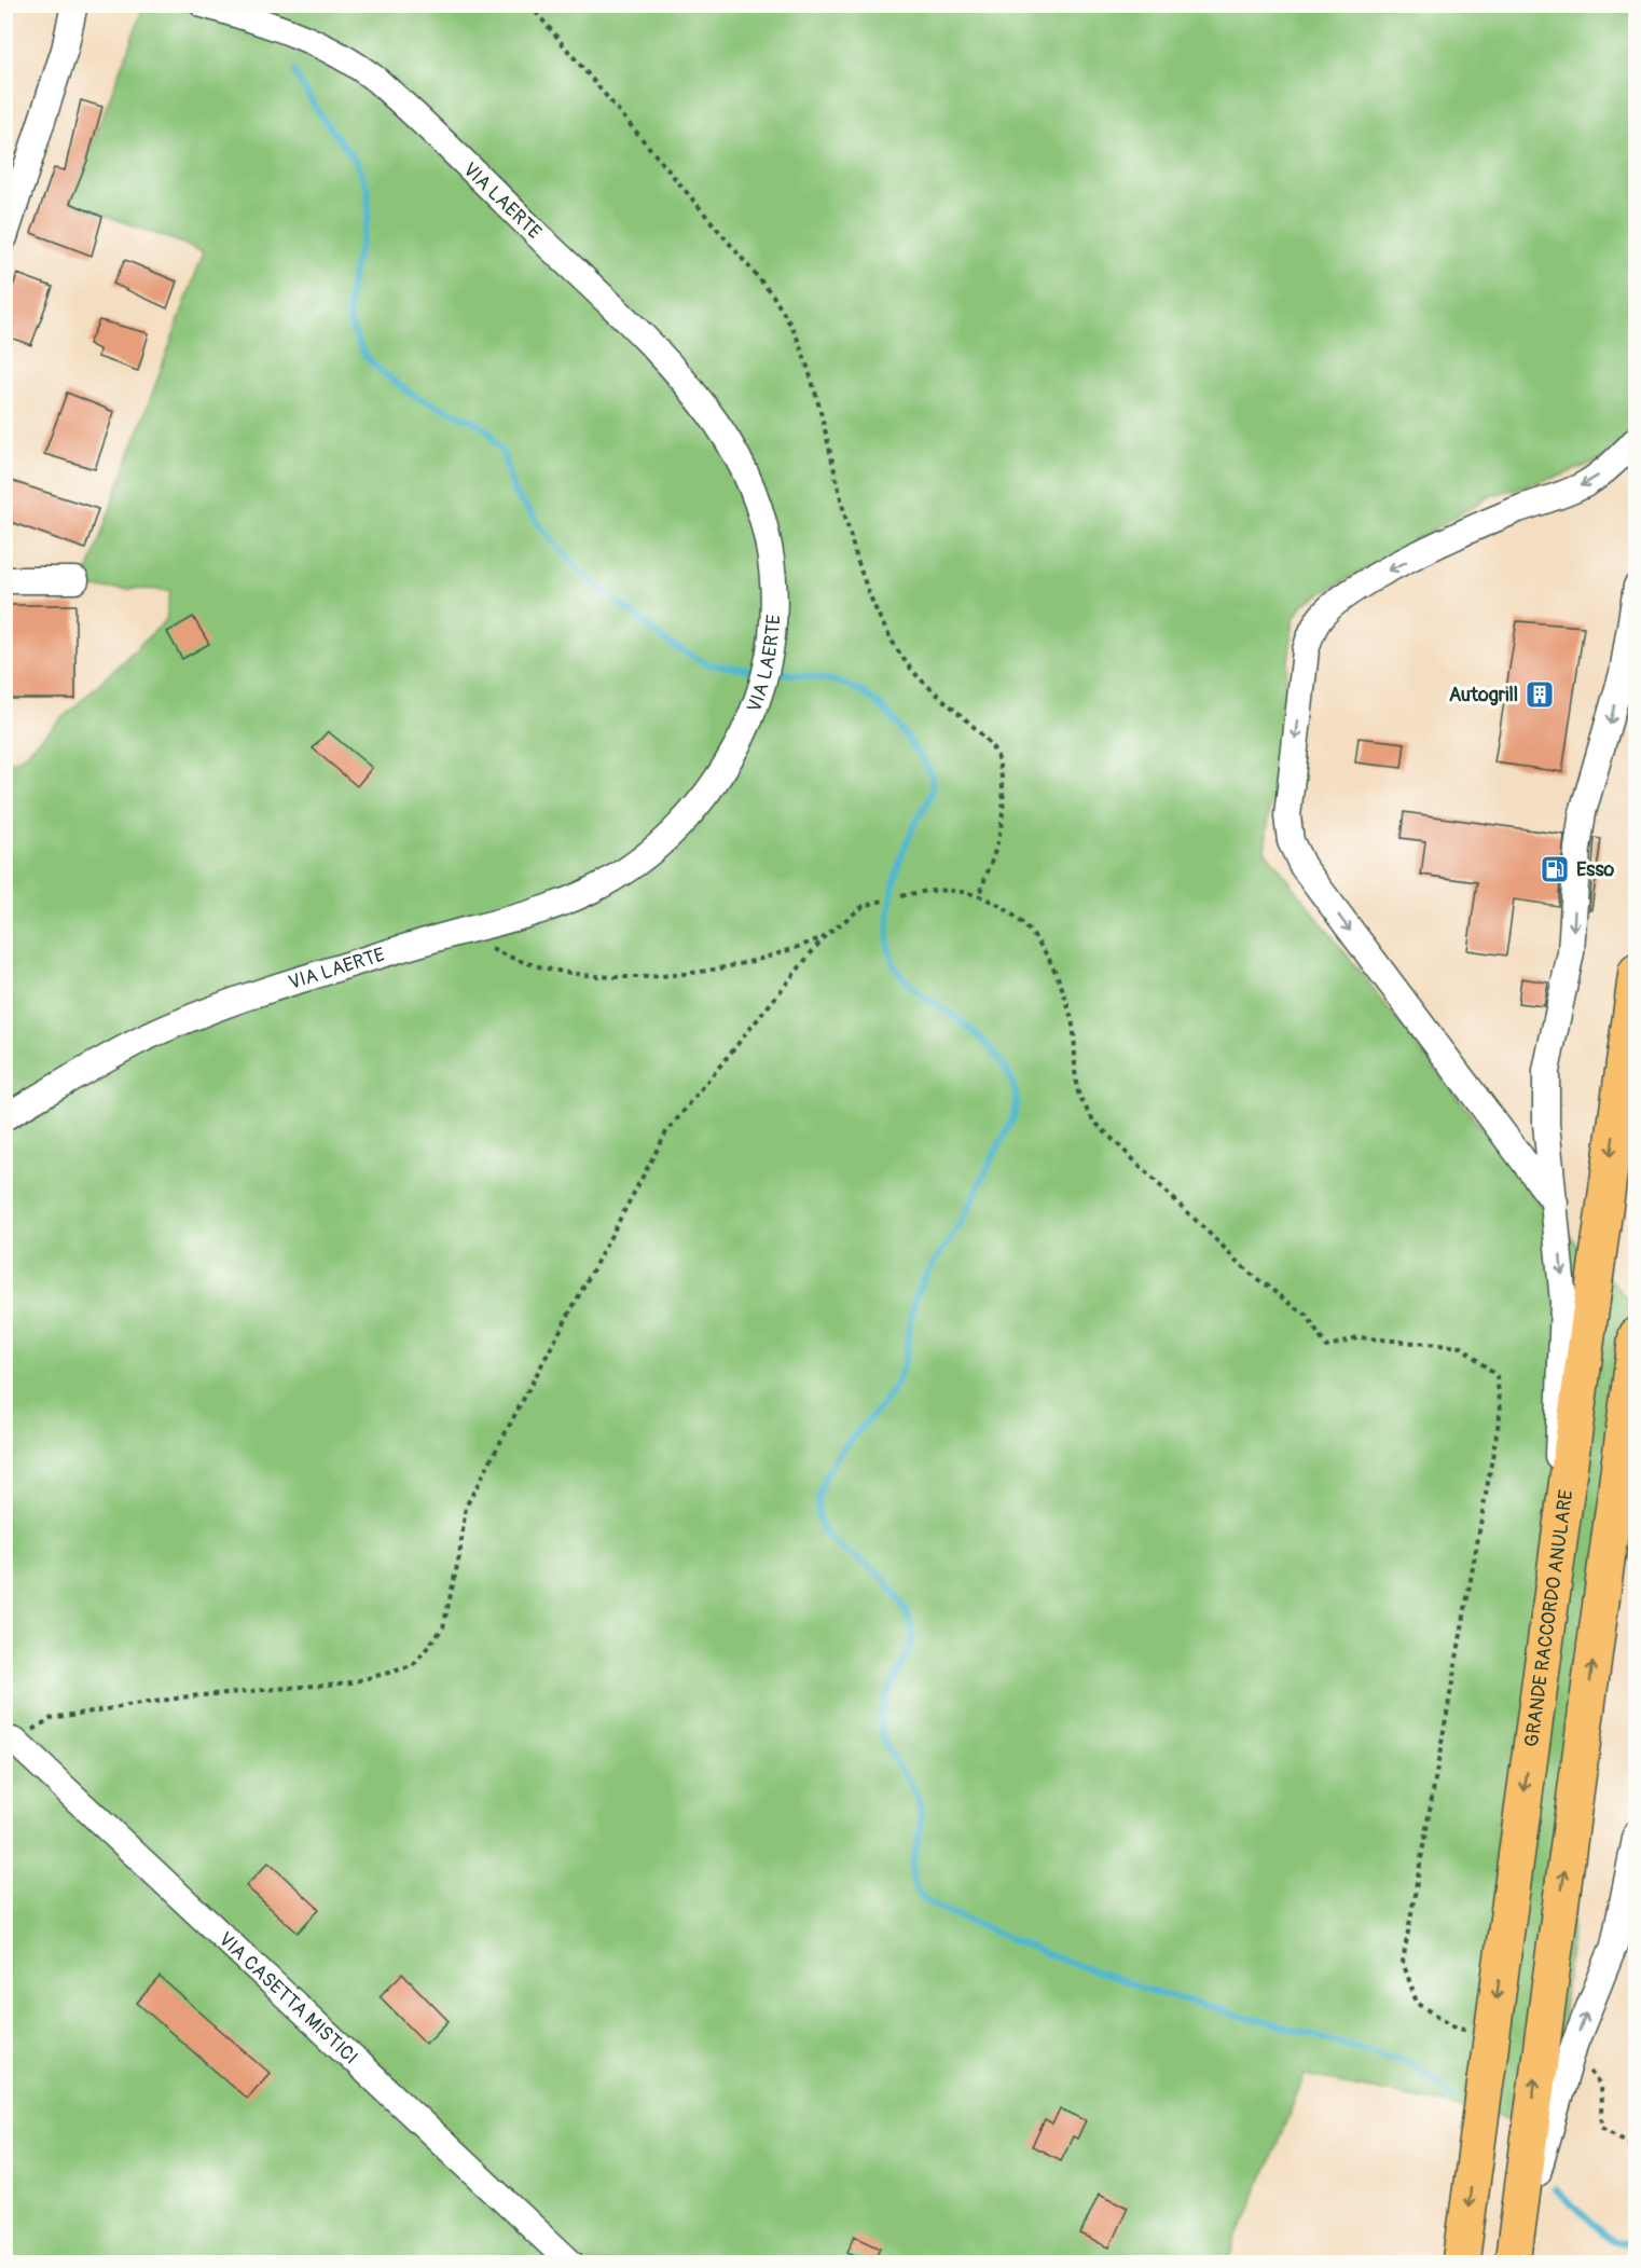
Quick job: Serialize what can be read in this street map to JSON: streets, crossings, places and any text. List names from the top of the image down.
{
  "streets": {
    "highway": ["GRANDE RACCORDO ANULARE"],
    "street": ["VIA LAERTE", "VIA CASETTA MISTICI"]
  },
  "places": {
    "building": ["Autogrill"],
    "fuel station": ["Esso"]
  }
}
